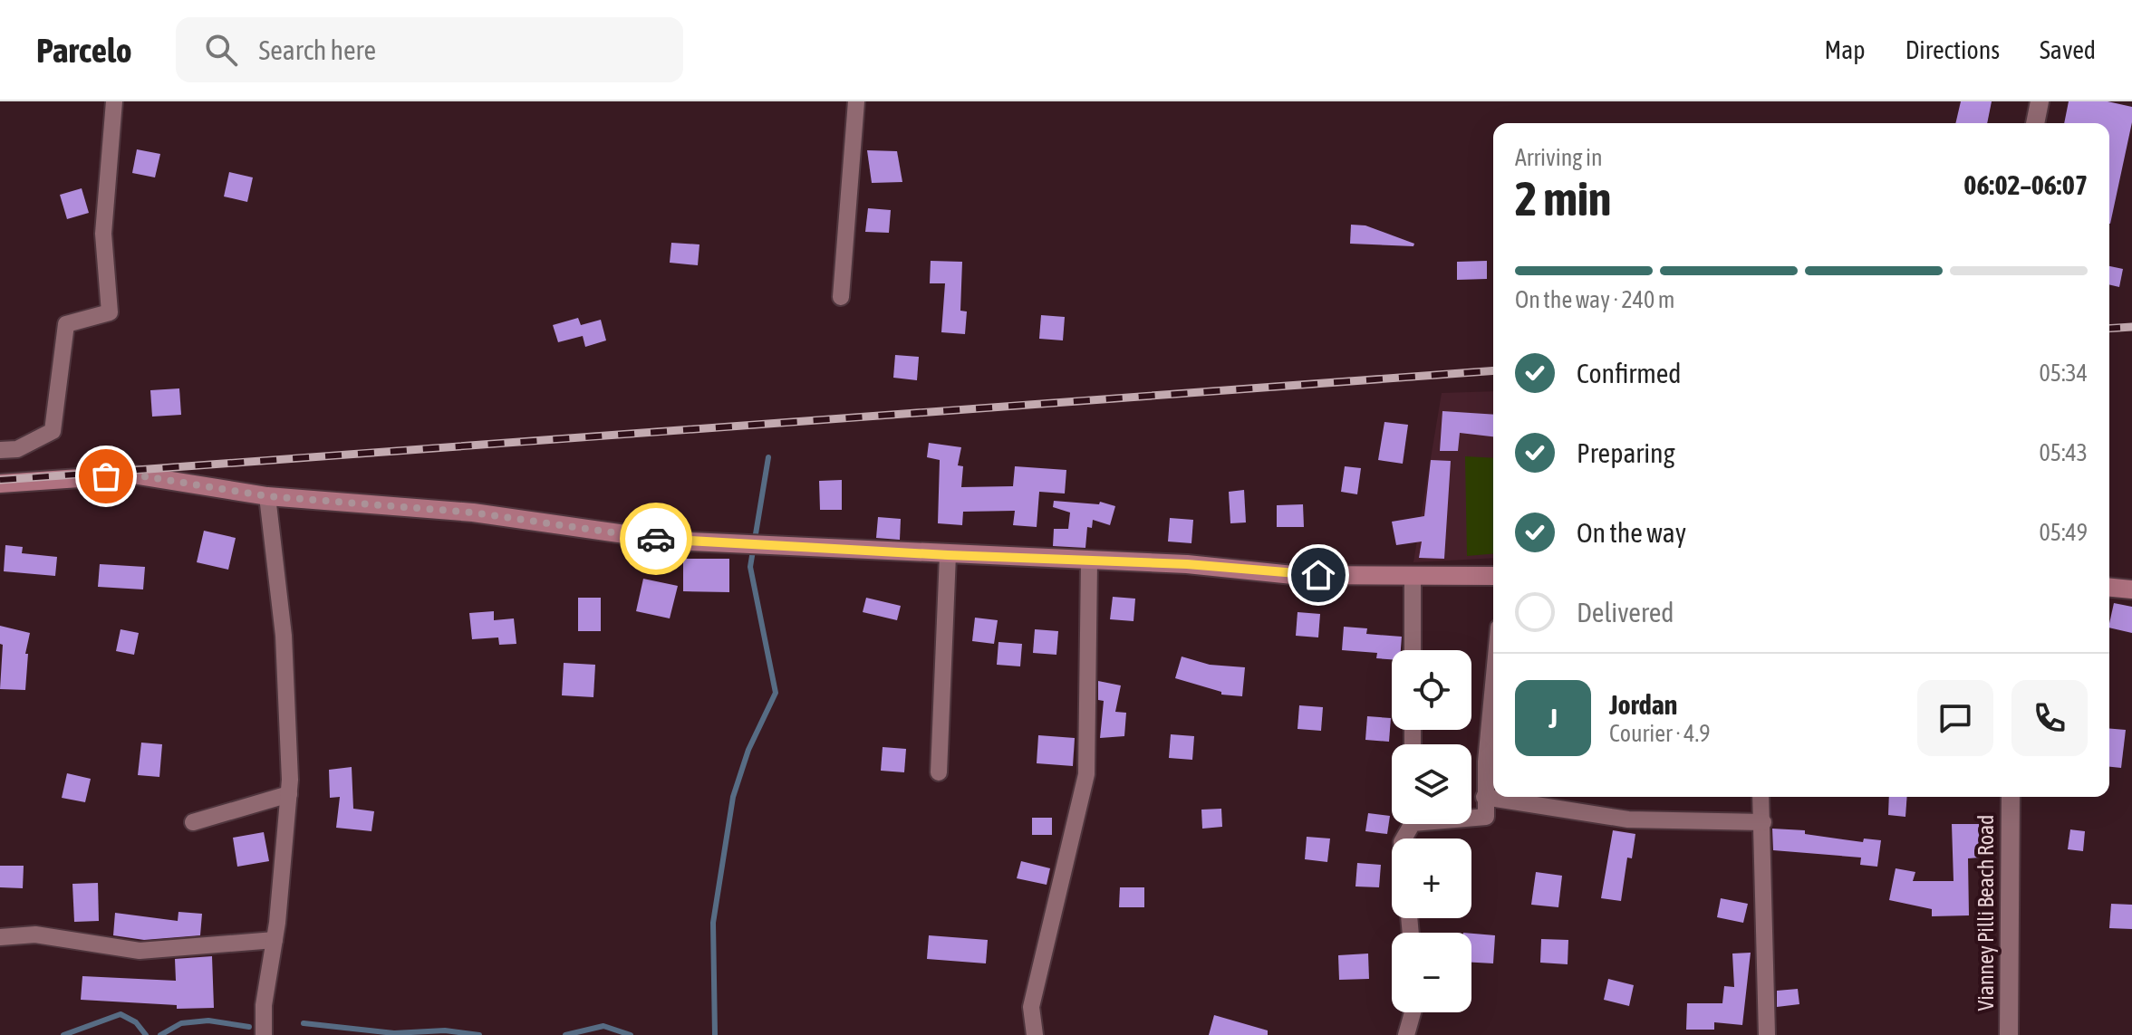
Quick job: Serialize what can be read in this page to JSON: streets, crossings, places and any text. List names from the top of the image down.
{
  "streets": {
    "street": ["Vianney Pilli Beach Road"]
  },
  "page": {
    "header": "Parcelo",
    "search": "Search here",
    "nav": ["Map", "Directions", "Saved"],
    "heading": ["2 min", "Arriving in", "06:02–06:07"],
    "panel": ["Jordan", "Courier · 4.9"],
    "bar": "On the way · 240 m",
    "list": [
      ["Confirmed", "05:34"],
      ["Preparing", "05:43"],
      ["On the way", "05:49"],
      "Delivered"
    ],
    "map_buttons": ["+", "−"],
    "round": "J"
  }
}
